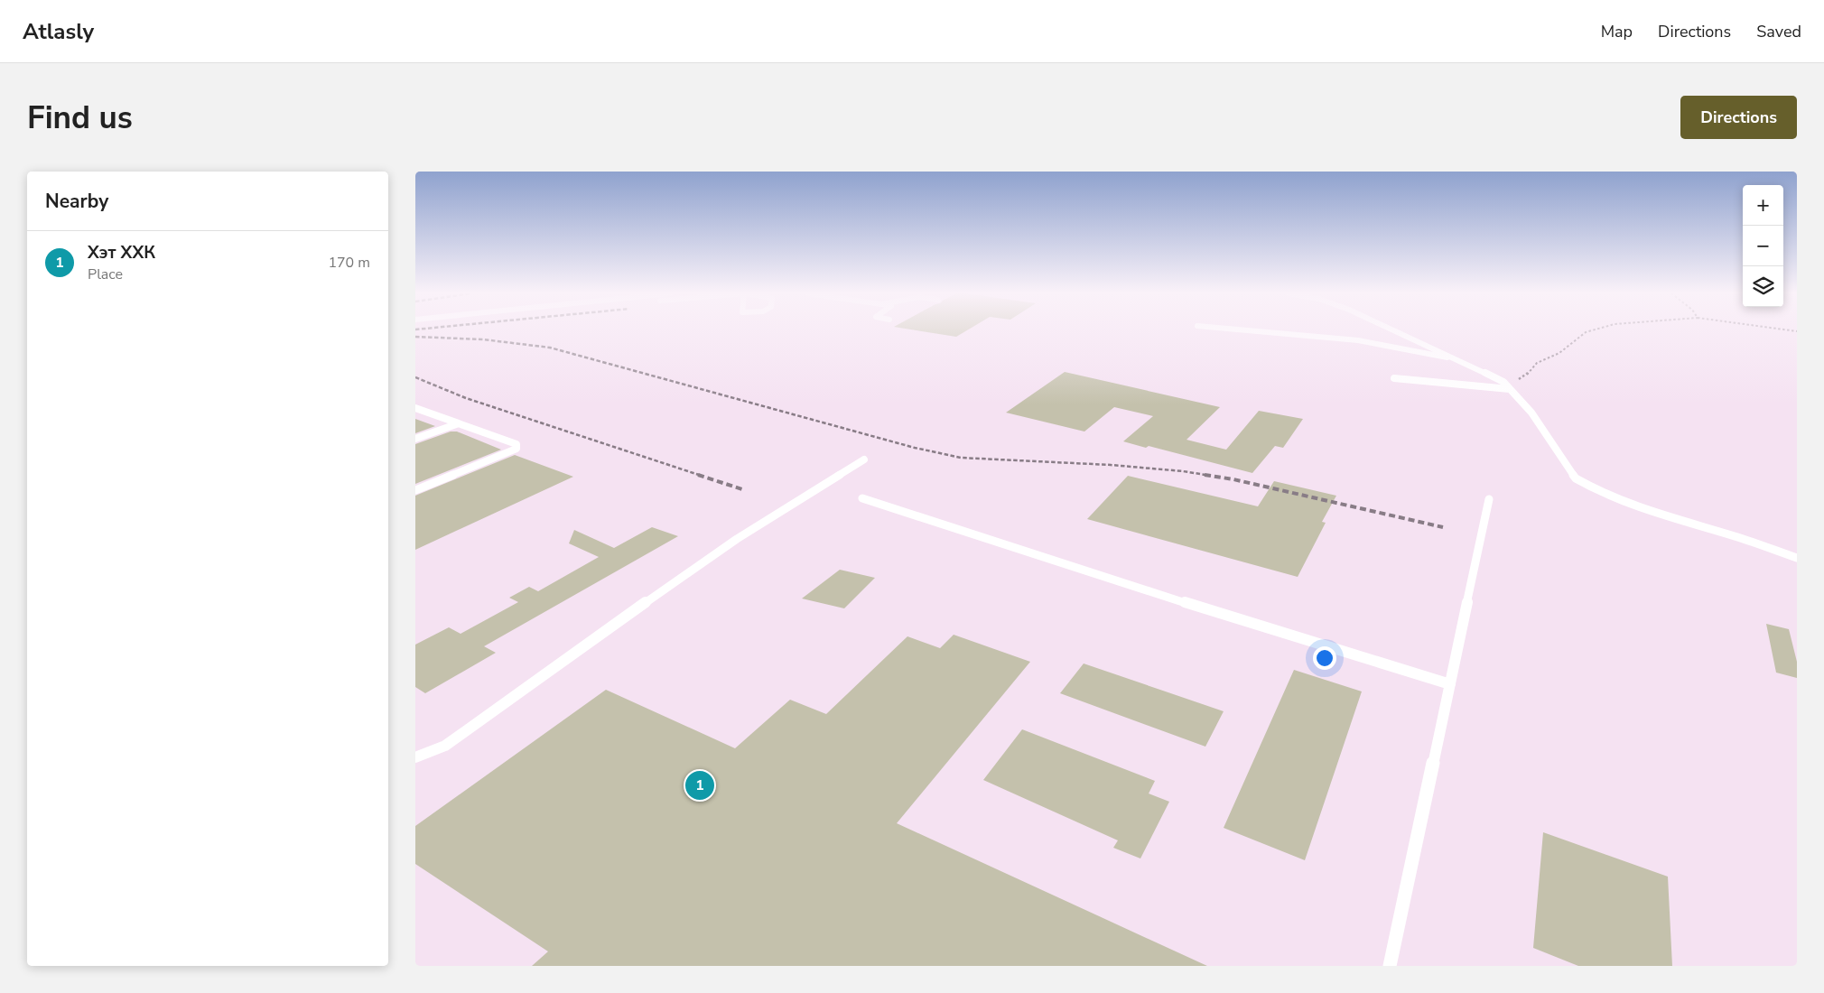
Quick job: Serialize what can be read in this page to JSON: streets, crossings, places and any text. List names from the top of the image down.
{
  "page": {
    "header": "Atlasly",
    "nav": ["Map", "Directions", "Saved"],
    "buttons": "Directions",
    "title": "Find us",
    "heading": "Nearby",
    "map_buttons": ["+", "−"],
    "list": [
      {
        "mark": "1",
        "name": "Хэт ХХК",
        "note": "Place",
        "value": "170 m"
      }
    ],
    "pins": "1"
  }
}
